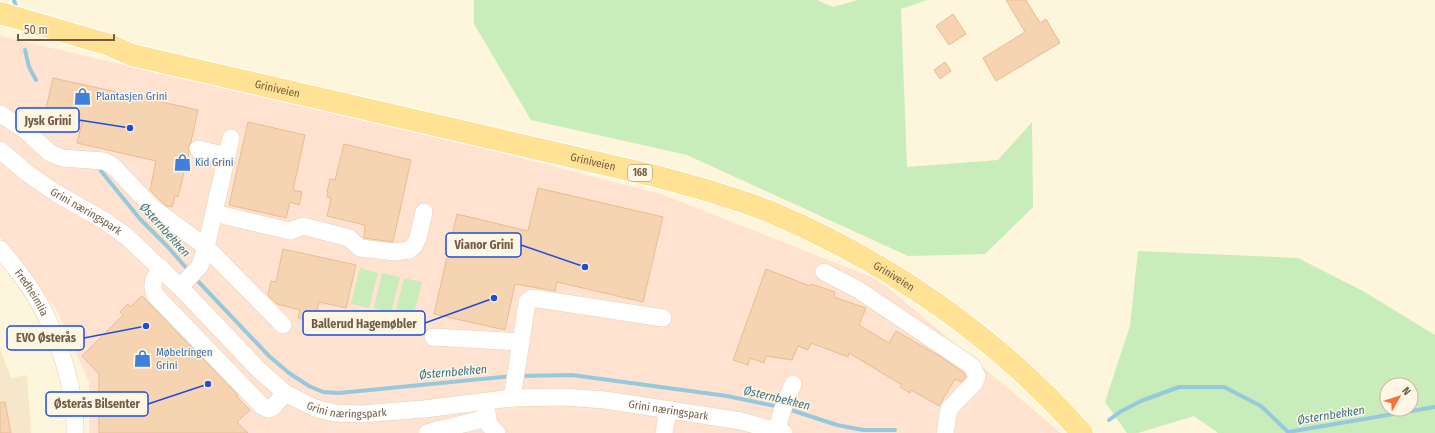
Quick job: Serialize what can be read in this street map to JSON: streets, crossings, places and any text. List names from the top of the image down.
{
  "streets": {
    "main road": ["Griniveien", "168"],
    "street": ["Grini næringspark", "Fredheimlia"]
  },
  "water": ["Østernbekken"],
  "places": {
    "shop": ["Plantasjen Grini", "Kid Grini", "Møbelringen Grini"],
    "other": [
      "Jysk Grini",
      "Vianor Grini",
      "Ballerud Hagemøbler",
      "EVO Østerås",
      "Østerås Bilsenter"
    ]
  },
  "scale_bar": "50 m",
  "north": "top right"
}
